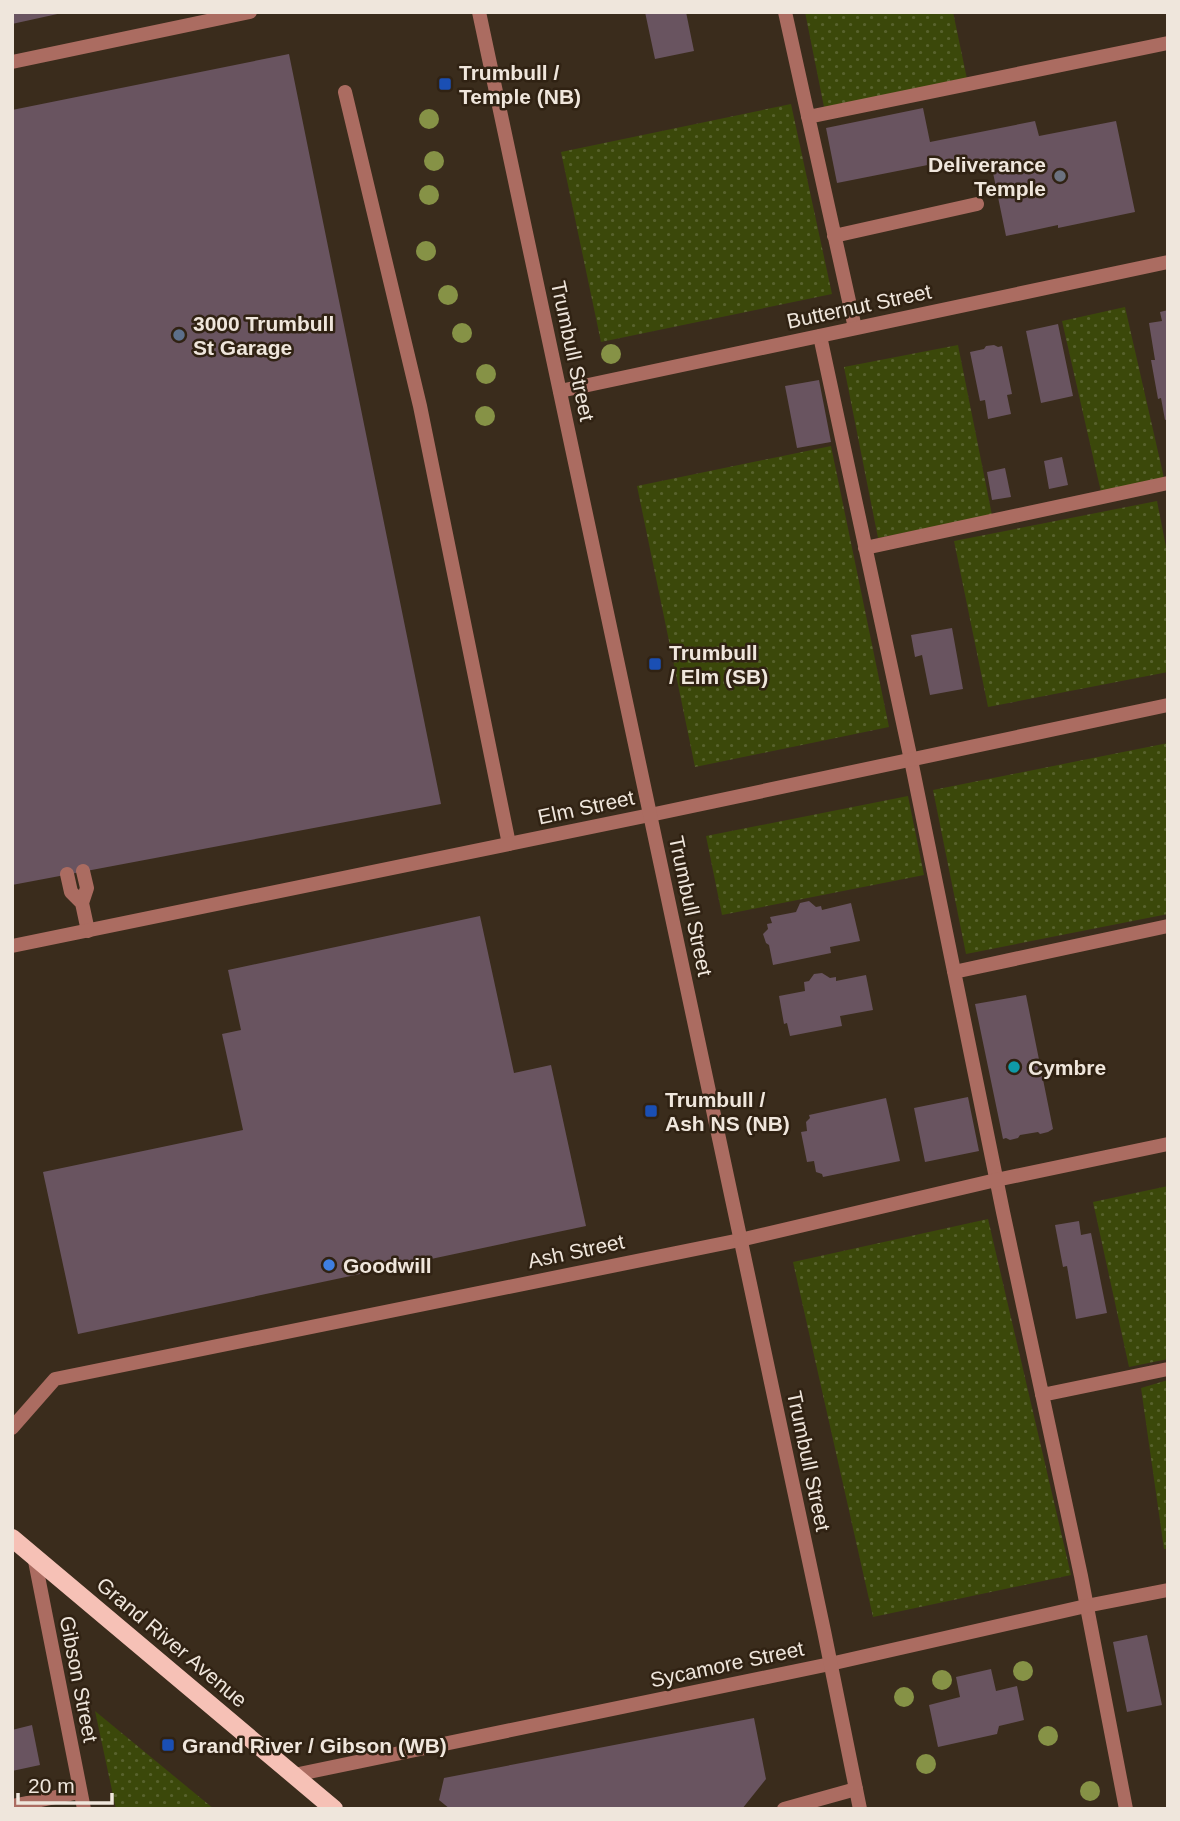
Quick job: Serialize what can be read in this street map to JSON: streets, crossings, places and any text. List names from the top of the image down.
{
  "streets": {
    "main road": ["Grand River Avenue"],
    "street": [
      "Butternut Street",
      "Trumbull Street",
      "Elm Street",
      "Ash Street",
      "Sycamore Street",
      "Gibson Street"
    ]
  },
  "crossings": [
    ["Butternut Street", "Trumbull Street"],
    ["Trumbull Street", "Elm Street"],
    ["Trumbull Street", "Ash Street"],
    ["Trumbull Street", "Sycamore Street"],
    ["Grand River Avenue", "Sycamore Street"],
    ["Grand River Avenue", "Gibson Street"]
  ],
  "places": {
    "transit": [
      "Trumbull / Temple (NB)",
      "Trumbull / Elm (SB)",
      "Trumbull / Ash NS (NB)",
      "Grand River / Gibson (WB)"
    ],
    "other": [
      "Deliverance Temple",
      "3000 Trumbull St Garage",
      "Cymbre",
      "Goodwill"
    ]
  },
  "scale_bar": "20 m"
}
